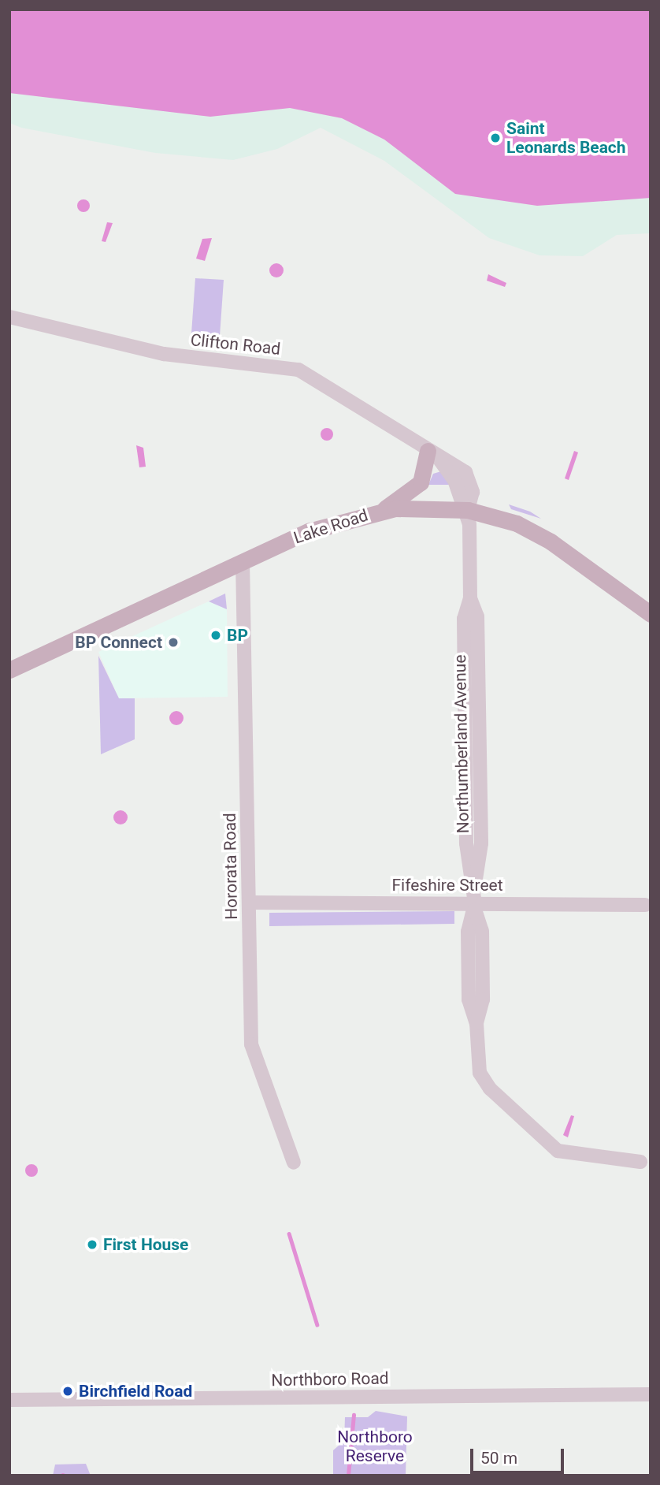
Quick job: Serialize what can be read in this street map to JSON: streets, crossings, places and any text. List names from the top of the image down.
{
  "streets": {
    "main road": ["Lake Road"],
    "street": [
      "Clifton Road",
      "Northumberland Avenue",
      "Hororata Road",
      "Fifeshire Street",
      "Northboro Road"
    ]
  },
  "crossings": [
    ["Clifton Road", "Lake Road"],
    ["Clifton Road", "Northumberland Avenue"],
    ["Lake Road", "Northumberland Avenue"],
    ["Lake Road", "Hororata Road"],
    ["Northumberland Avenue", "Fifeshire Street"],
    ["Hororata Road", "Fifeshire Street"]
  ],
  "parks": ["Northboro Reserve"],
  "places": [
    "Saint Leonards Beach",
    "BP",
    "BP Connect",
    "First House",
    "Birchfield Road"
  ],
  "scale_bar": "50 m"
}
